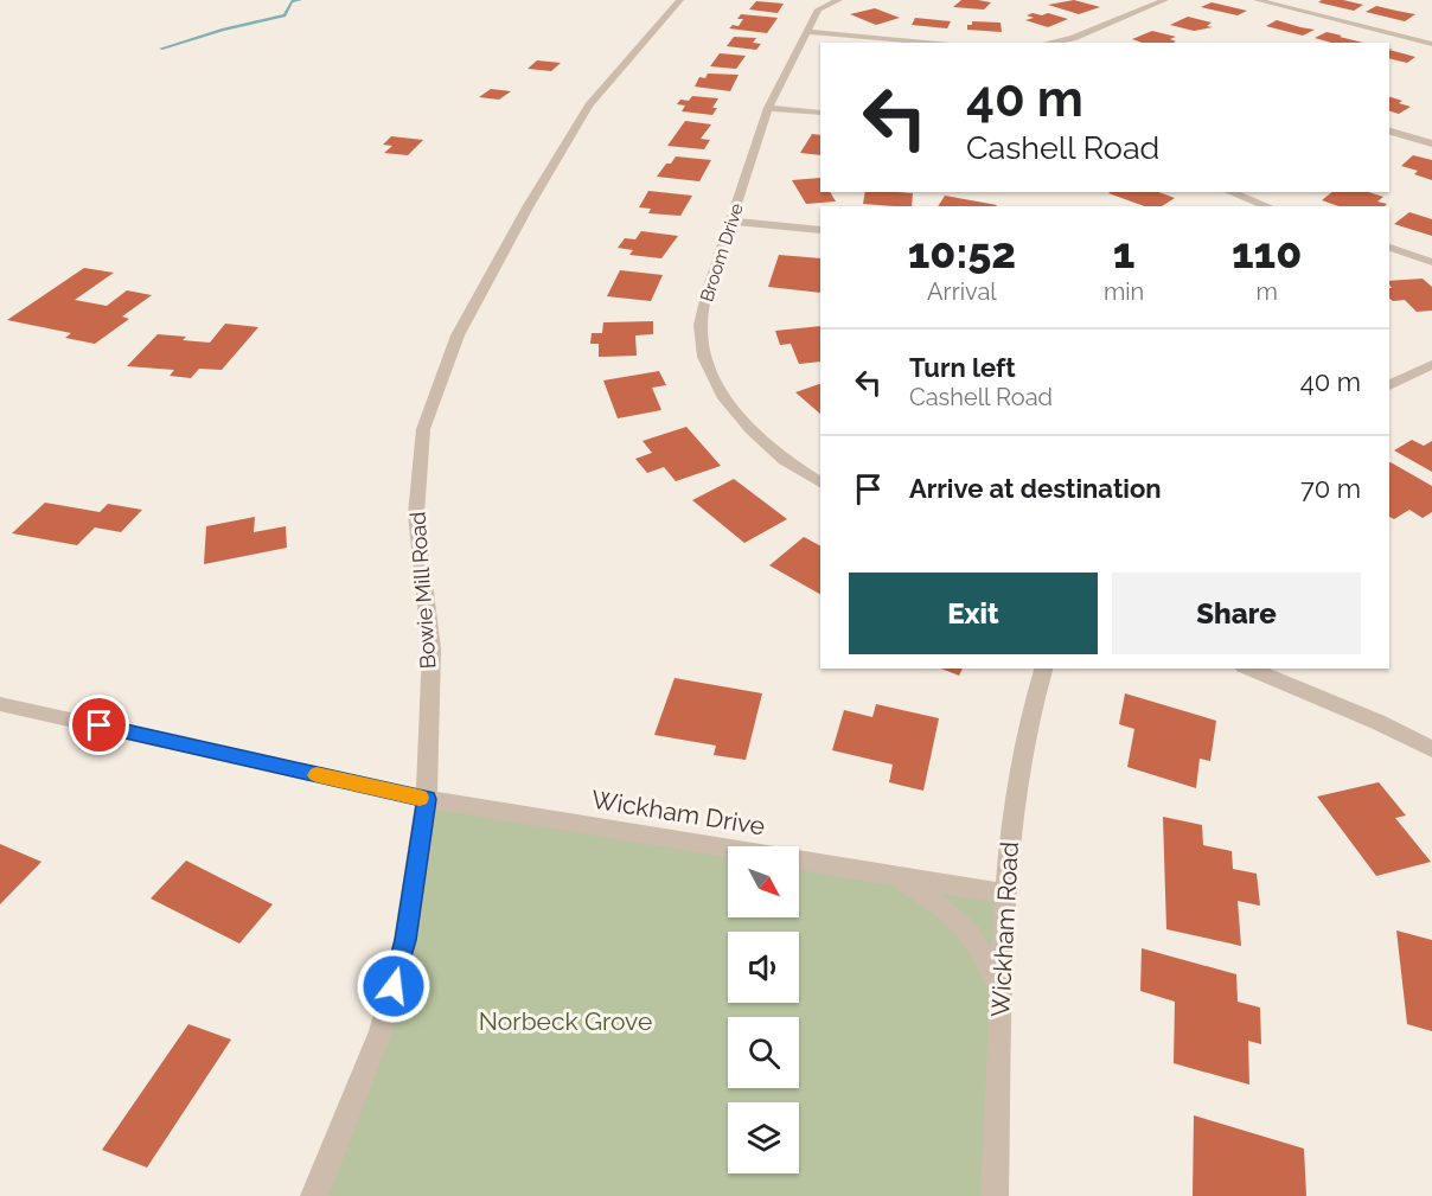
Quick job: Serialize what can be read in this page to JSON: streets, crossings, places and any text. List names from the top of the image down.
{
  "streets": {
    "street": [
      "Broom Drive",
      "Bowie Mill Road",
      "Wickham Drive",
      "Wickham Road"
    ]
  },
  "crossings": [
    ["Bowie Mill Road", "Wickham Drive"],
    ["Wickham Drive", "Wickham Road"]
  ],
  "parks": ["Norbeck Grove"],
  "north": "bottom right",
  "page": {
    "turn": ["40 m", "Cashell Road"],
    "eta": [
      "10:52",
      "Arrival",
      "1",
      "min",
      "110",
      "m"
    ],
    "list": [
      {
        "name": "Turn left",
        "note": "Cashell Road",
        "value": "40 m"
      },
      {
        "name": "Arrive at destination",
        "value": "70 m"
      }
    ],
    "buttons": ["Exit", "Share"]
  }
}
